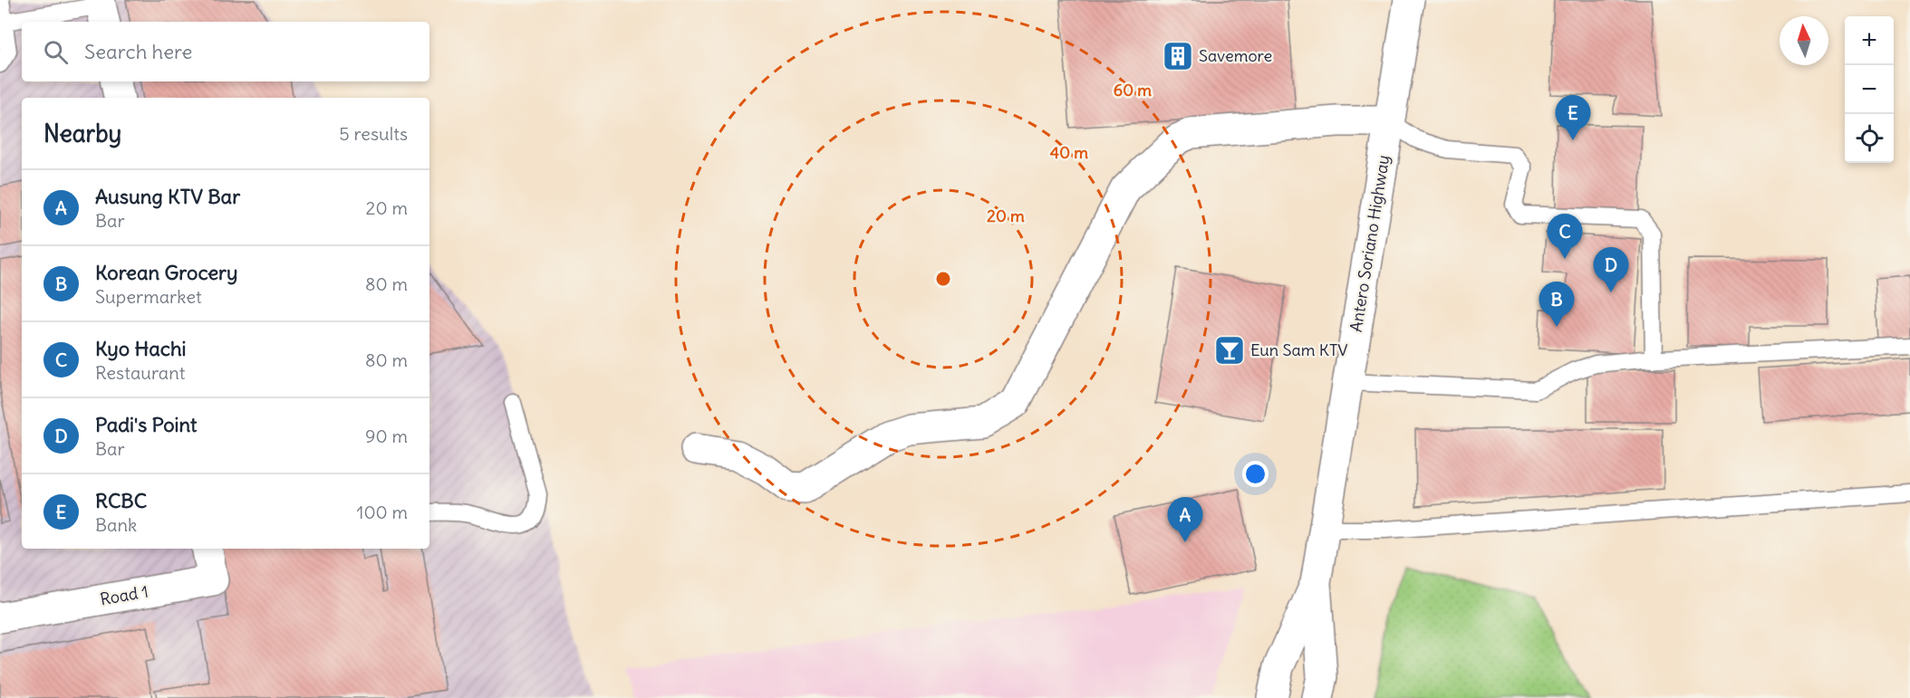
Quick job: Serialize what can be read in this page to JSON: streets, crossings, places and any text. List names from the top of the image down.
{
  "streets": {
    "street": ["Antero Soriano Highway", "Road 1"]
  },
  "places": {
    "building": ["Savemore"],
    "bar": ["Eun Sam KTV"]
  },
  "north": "top",
  "page": {
    "map_buttons": ["+", "−"],
    "search": "Search here",
    "pins": [
      "E",
      "C",
      "D",
      "B",
      "A"
    ],
    "heading": ["Nearby", "5 results"],
    "list": [
      {
        "mark": "A",
        "name": "Ausung KTV Bar",
        "note": "Bar",
        "value": "20 m"
      },
      {
        "mark": "B",
        "name": "Korean Grocery",
        "note": "Supermarket",
        "value": "80 m"
      },
      {
        "mark": "C",
        "name": "Kyo Hachi",
        "note": "Restaurant",
        "value": "80 m"
      },
      {
        "mark": "D",
        "name": "Padi's Point",
        "note": "Bar",
        "value": "90 m"
      },
      {
        "mark": "E",
        "name": "RCBC",
        "note": "Bank",
        "value": "100 m"
      }
    ]
  },
  "rings": ["60 m", "40 m", "20 m"]
}
